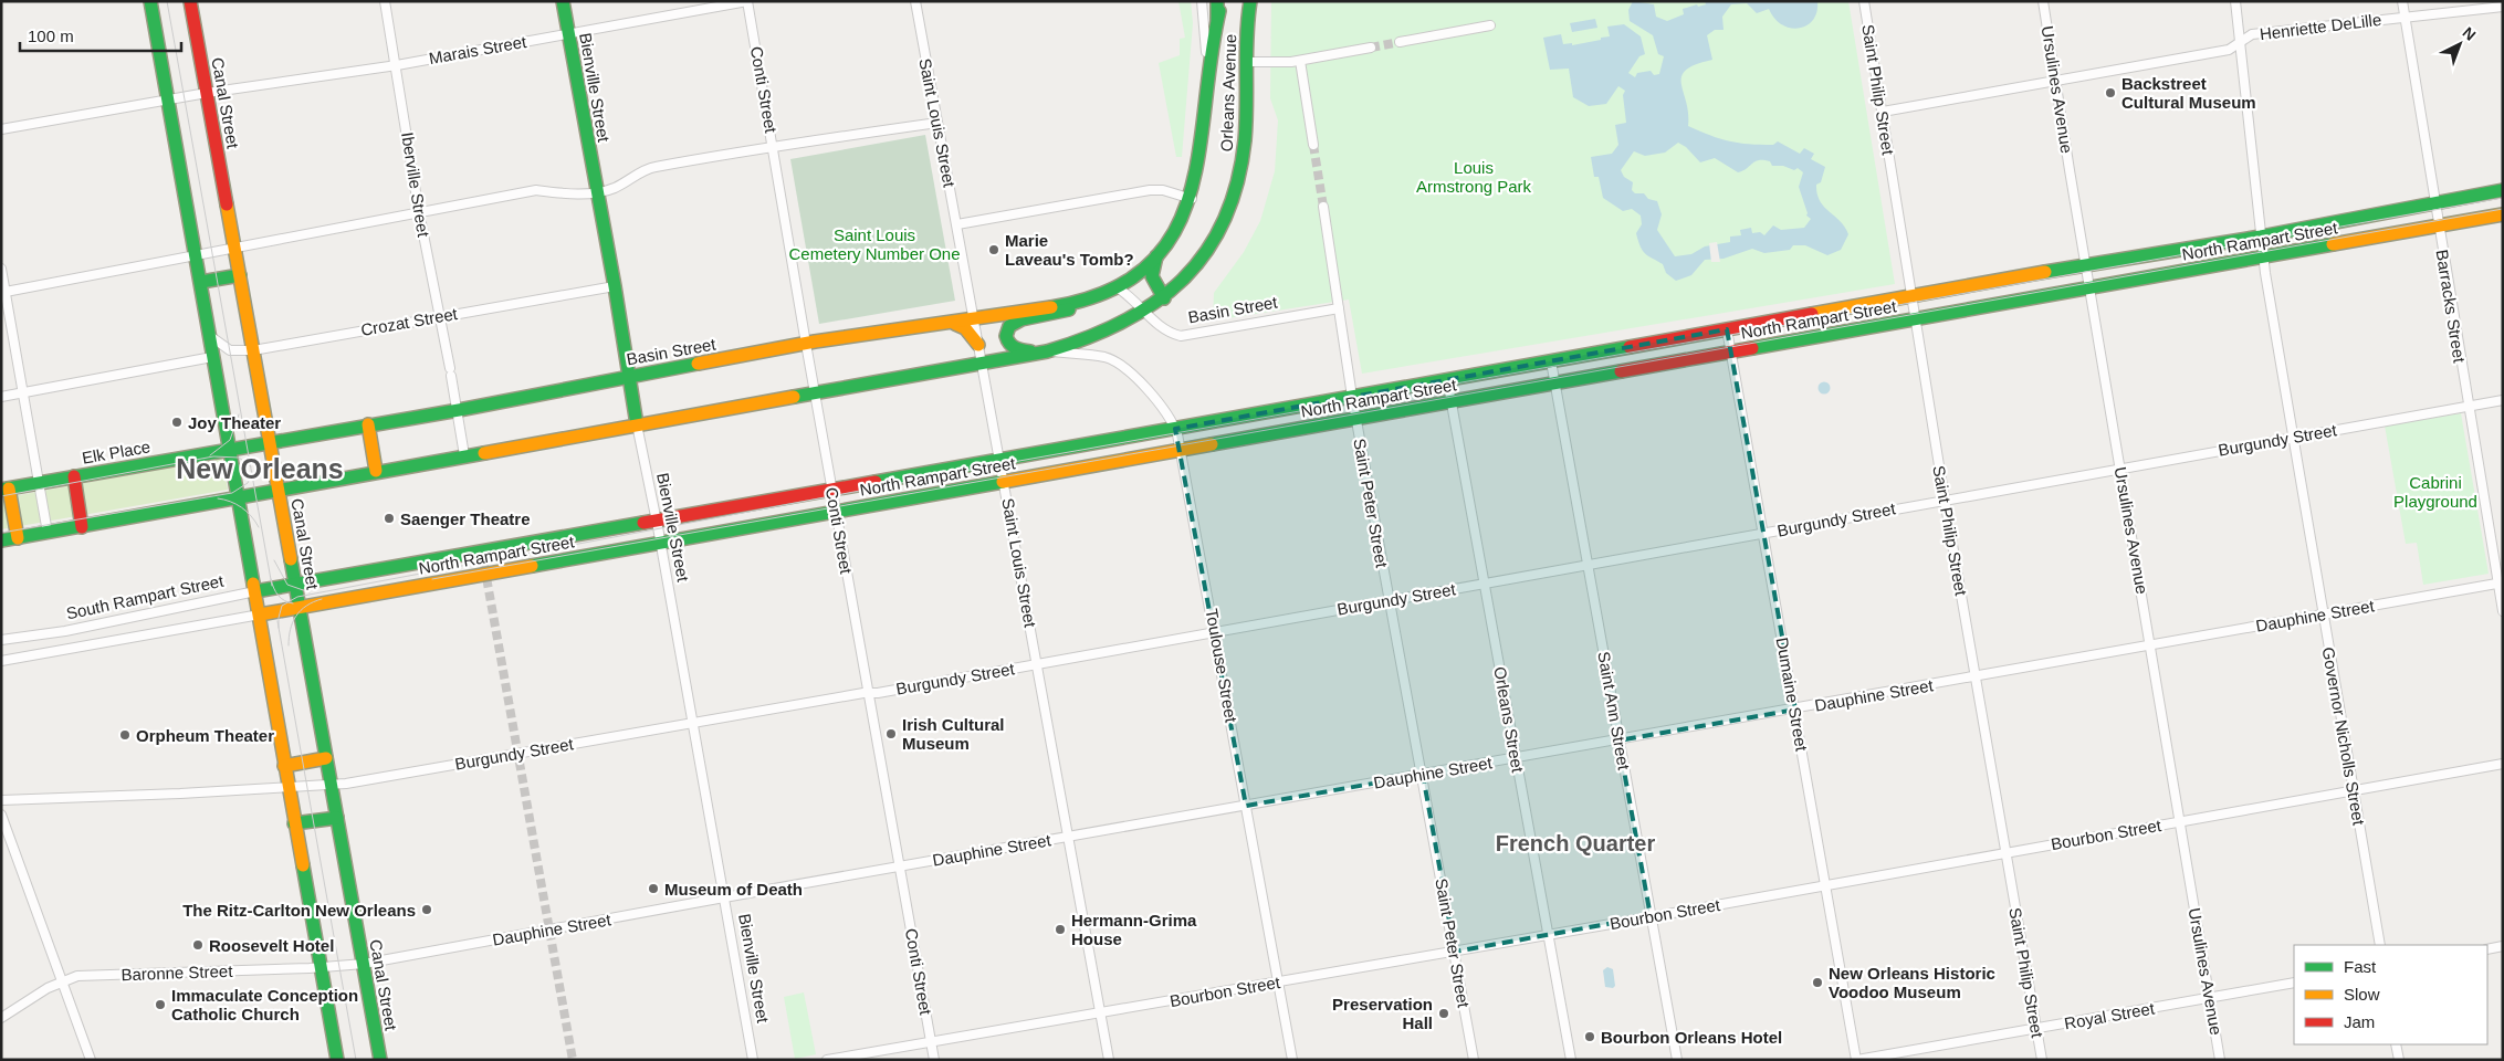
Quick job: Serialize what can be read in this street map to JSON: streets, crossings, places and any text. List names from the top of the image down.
{
  "streets": {
    "main road": [
      "Bienville Street",
      "Orleans Avenue",
      "Canal Street",
      "North Rampart Street",
      "Basin Street",
      "Elk Place",
      "South Rampart Street"
    ],
    "street": [
      "Henriette DeLille",
      "Marais Street",
      "Conti Street",
      "Saint Philip Street",
      "Ursulines Avenue",
      "Saint Louis Street",
      "Iberville Street",
      "Barracks Street",
      "Crozat Street",
      "Burgundy Street",
      "Saint Peter Street",
      "Dauphine Street",
      "Toulouse Street",
      "Dumaine Street",
      "Saint Ann Street",
      "Orleans Street",
      "Governor Nicholls Street",
      "Bourbon Street",
      "Baronne Street",
      "Royal Street"
    ]
  },
  "crossings": [
    ["Henriette DeLille", "Saint Philip Street"],
    ["Henriette DeLille", "Ursulines Avenue"],
    ["Henriette DeLille", "Barracks Street"],
    ["Henriette DeLille", "Governor Nicholls Street"],
    ["Marais Street", "Bienville Street"],
    ["Marais Street", "Conti Street"],
    ["Marais Street", "Canal Street"],
    ["Marais Street", "Iberville Street"],
    ["Bienville Street", "North Rampart Street"],
    ["Bienville Street", "Basin Street"],
    ["Bienville Street", "Crozat Street"],
    ["Bienville Street", "Burgundy Street"],
    ["Bienville Street", "Dauphine Street"],
    ["Conti Street", "North Rampart Street"],
    ["Conti Street", "Basin Street"],
    ["Conti Street", "Burgundy Street"],
    ["Conti Street", "Dauphine Street"],
    ["Conti Street", "Bourbon Street"],
    ["Saint Philip Street", "North Rampart Street"],
    ["Saint Philip Street", "Burgundy Street"],
    ["Saint Philip Street", "Dauphine Street"],
    ["Saint Philip Street", "Bourbon Street"],
    ["Saint Philip Street", "Royal Street"],
    ["Ursulines Avenue", "North Rampart Street"],
    ["Ursulines Avenue", "Burgundy Street"],
    ["Ursulines Avenue", "Dauphine Street"],
    ["Ursulines Avenue", "Bourbon Street"],
    ["Ursulines Avenue", "Royal Street"],
    ["Orleans Avenue", "Basin Street"],
    ["Orleans Avenue", "Toulouse Street"],
    ["Canal Street", "North Rampart Street"],
    ["Canal Street", "Basin Street"],
    ["Canal Street", "Crozat Street"],
    ["Canal Street", "Burgundy Street"],
    ["Canal Street", "Elk Place"],
    ["Canal Street", "South Rampart Street"],
    ["Canal Street", "Dauphine Street"],
    ["Canal Street", "Baronne Street"],
    ["Saint Louis Street", "North Rampart Street"],
    ["Saint Louis Street", "Basin Street"],
    ["Saint Louis Street", "Burgundy Street"],
    ["Saint Louis Street", "Dauphine Street"],
    ["Saint Louis Street", "Bourbon Street"],
    ["Iberville Street", "Basin Street"],
    ["Iberville Street", "Crozat Street"],
    ["North Rampart Street", "Barracks Street"],
    ["North Rampart Street", "Saint Peter Street"],
    ["North Rampart Street", "South Rampart Street"],
    ["North Rampart Street", "Toulouse Street"],
    ["North Rampart Street", "Dumaine Street"],
    ["North Rampart Street", "Saint Ann Street"],
    ["North Rampart Street", "Orleans Street"],
    ["North Rampart Street", "Governor Nicholls Street"],
    ["Barracks Street", "Burgundy Street"],
    ["Barracks Street", "Dauphine Street"],
    ["Basin Street", "Elk Place"],
    ["Basin Street", "Saint Peter Street"],
    ["Burgundy Street", "Saint Peter Street"],
    ["Burgundy Street", "Toulouse Street"],
    ["Burgundy Street", "Dumaine Street"],
    ["Burgundy Street", "Saint Ann Street"],
    ["Burgundy Street", "Orleans Street"],
    ["Burgundy Street", "Governor Nicholls Street"],
    ["Saint Peter Street", "Dauphine Street"],
    ["Saint Peter Street", "Bourbon Street"],
    ["Dauphine Street", "Toulouse Street"],
    ["Dauphine Street", "Dumaine Street"],
    ["Dauphine Street", "Saint Ann Street"],
    ["Dauphine Street", "Orleans Street"],
    ["Dauphine Street", "Governor Nicholls Street"],
    ["Dauphine Street", "Baronne Street"],
    ["Toulouse Street", "Bourbon Street"],
    ["Dumaine Street", "Bourbon Street"],
    ["Dumaine Street", "Royal Street"],
    ["Saint Ann Street", "Bourbon Street"],
    ["Orleans Street", "Bourbon Street"],
    ["Governor Nicholls Street", "Bourbon Street"]
  ],
  "districts": ["New Orleans", "French Quarter"],
  "parks": ["Louis Armstrong Park", "Saint Louis Cemetery Number One", "Cabrini Playground"],
  "places": [
    "Backstreet Cultural Museum",
    "Marie Laveau's Tomb?",
    "Joy Theater",
    "Saenger Theatre",
    "Irish Cultural Museum",
    "Orpheum Theater",
    "Museum of Death",
    "The Ritz-Carlton New Orleans",
    "Hermann-Grima House",
    "Roosevelt Hotel",
    "New Orleans Historic Voodoo Museum",
    "Immaculate Conception Catholic Church",
    "Preservation Hall",
    "Bourbon Orleans Hotel"
  ],
  "legend": ["Fast", "Slow", "Jam"],
  "scale_bar": "100 m",
  "north": "top right"
}
